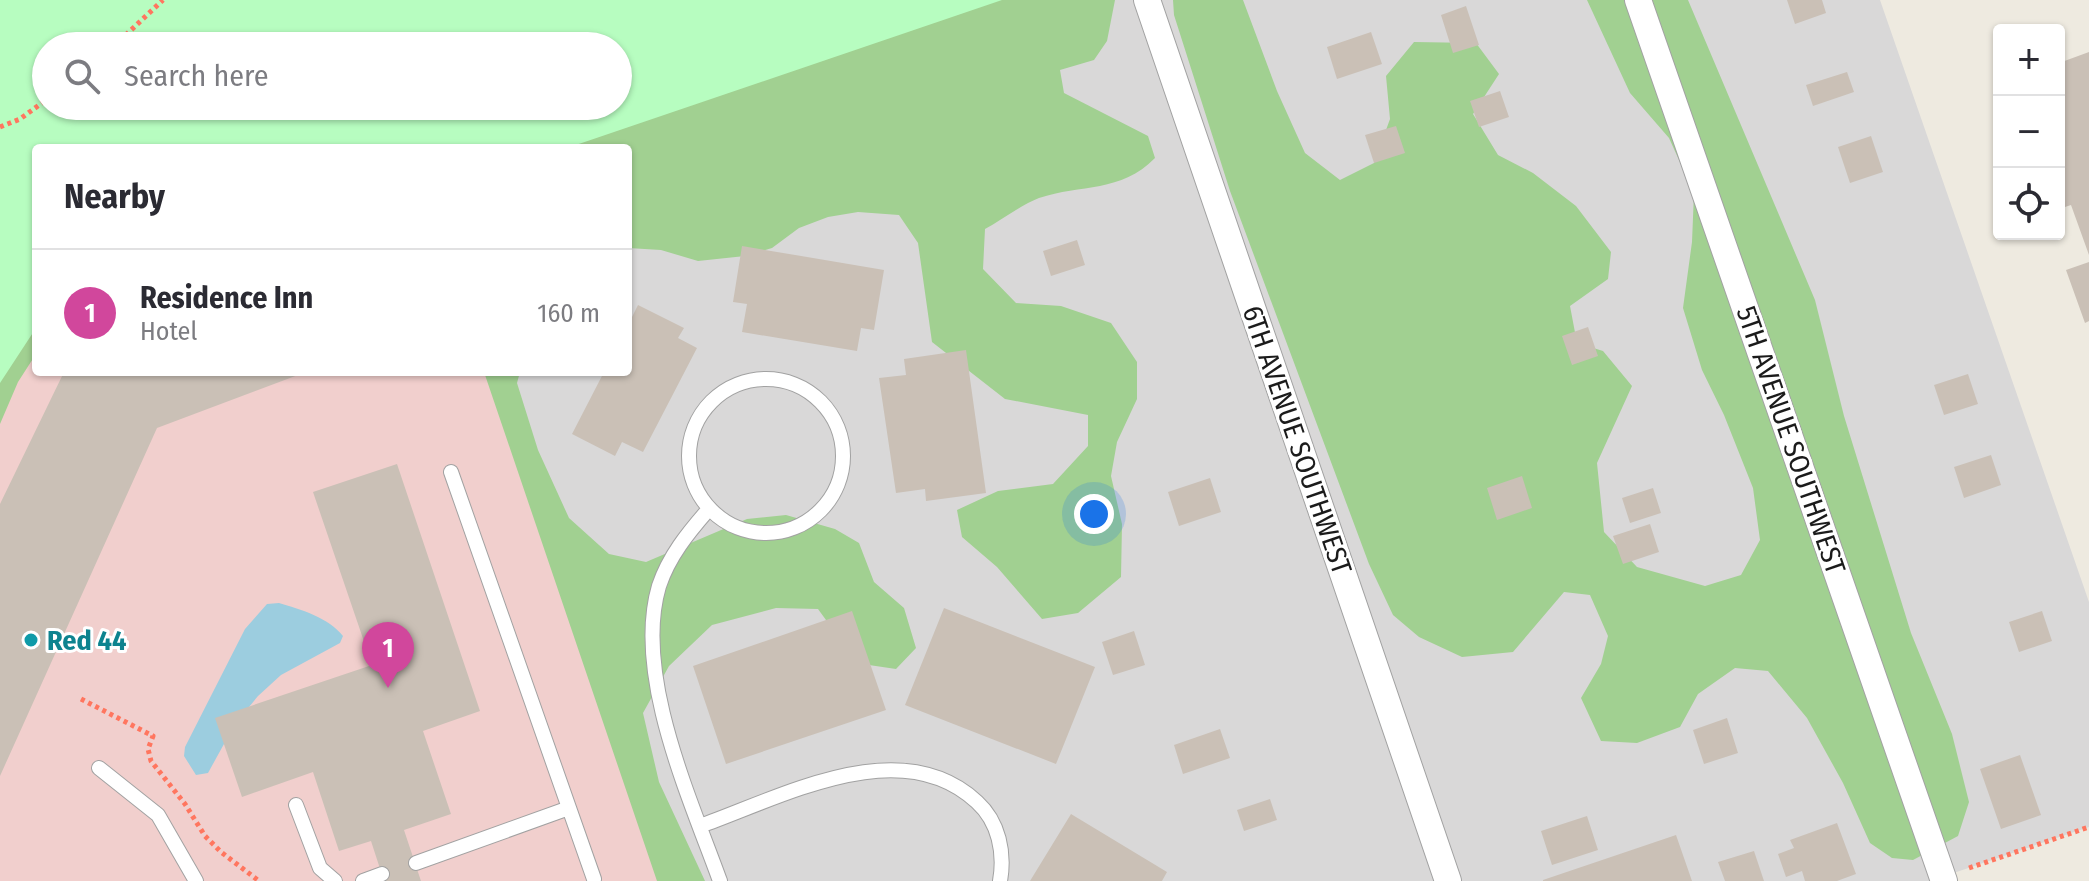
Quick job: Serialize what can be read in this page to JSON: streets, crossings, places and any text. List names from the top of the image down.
{
  "streets": {
    "street": ["6TH AVENUE SOUTHWEST", "5TH AVENUE SOUTHWEST"]
  },
  "places": ["Red 44"],
  "page": {
    "map_buttons": ["+", "−"],
    "search": "Search here",
    "heading": "Nearby",
    "list": [
      {
        "mark": "1",
        "name": "Residence Inn",
        "note": "Hotel",
        "value": "160 m"
      }
    ],
    "pins": "1"
  }
}
